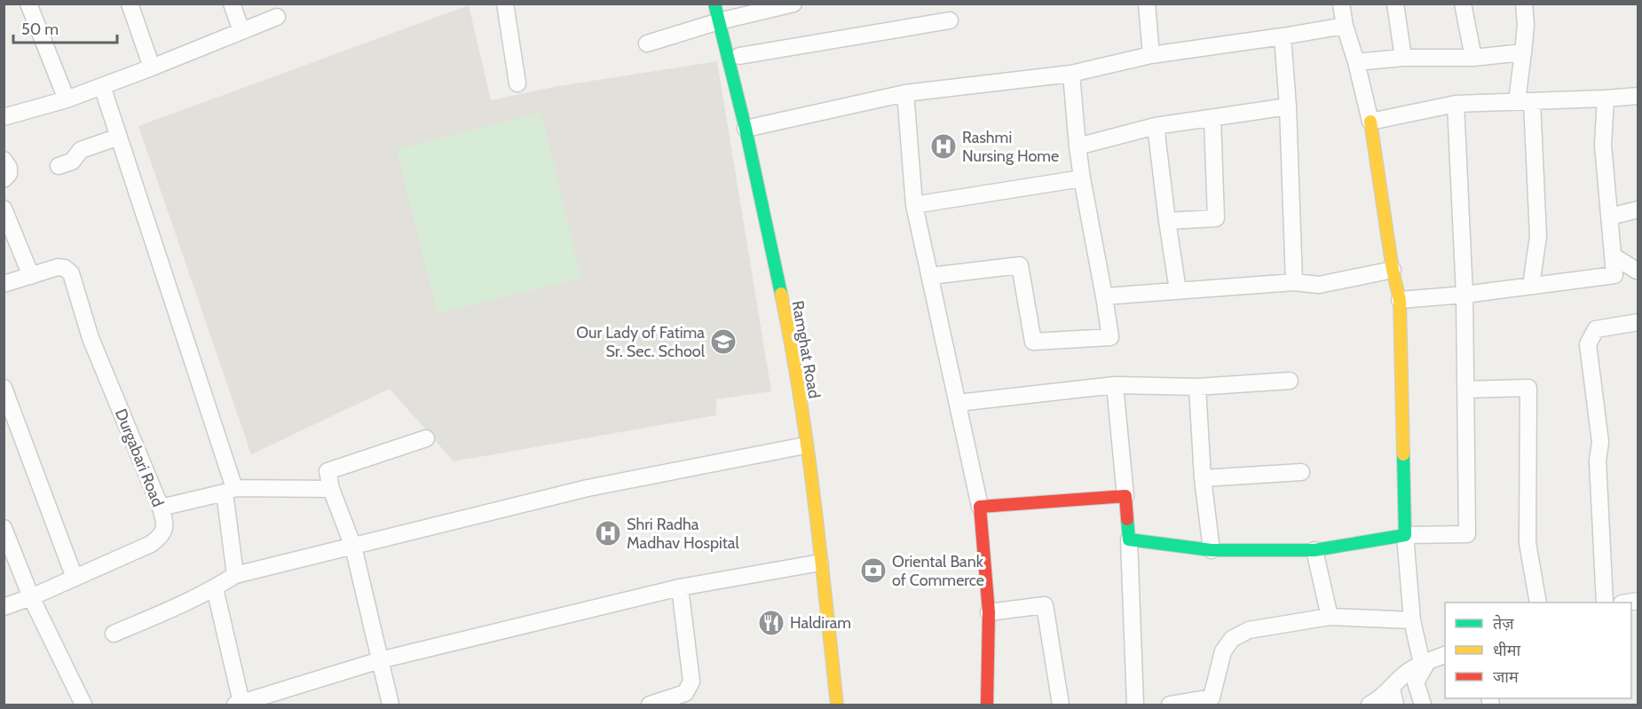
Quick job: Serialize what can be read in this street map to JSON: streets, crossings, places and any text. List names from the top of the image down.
{
  "streets": {
    "main road": ["Ramghat Road"],
    "street": ["Durgabari Road"]
  },
  "places": {
    "hospital": ["Rashmi Nursing Home", "Shri Radha Madhav Hospital"],
    "school or university": ["Our Lady of Fatima Sr. Sec. School"],
    "bank": ["Oriental Bank of Commerce"],
    "restaurant": ["Haldiram"]
  },
  "legend": ["तेज़", "धीमा", "जाम"],
  "scale_bar": "50 m"
}
